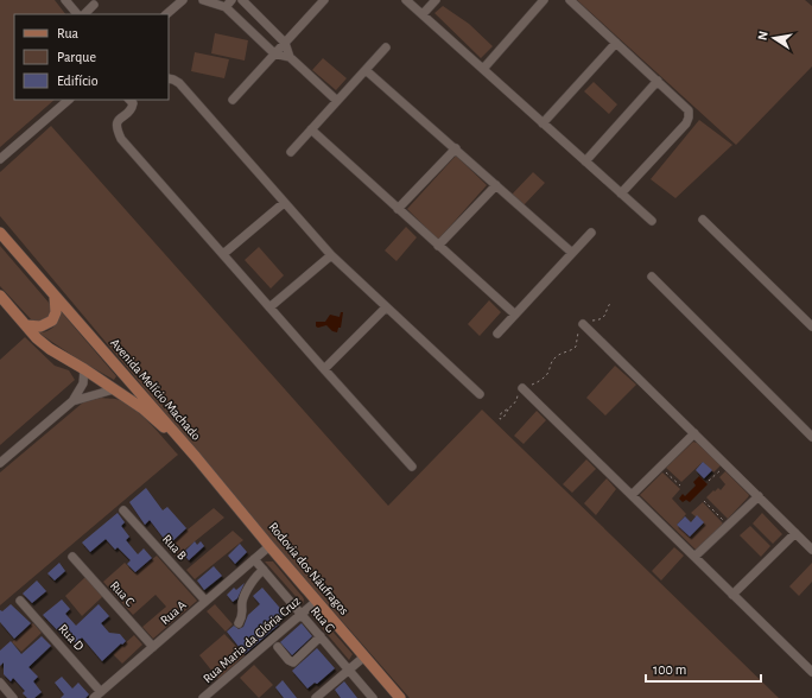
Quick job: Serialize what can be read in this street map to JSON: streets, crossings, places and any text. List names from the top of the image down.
{
  "streets": {
    "main road": ["Avenida Melício Machado", "Rodovia dos Náufragos"],
    "street": [
      "Rua B",
      "Rua C",
      "Rua A",
      "Rua G",
      "Rua D",
      "Rua Maria da Glória Cruz"
    ]
  },
  "crossings": [
    ["Avenida Melício Machado", "Rodovia dos Náufragos"],
    ["Rua B", "Rua A"],
    ["Rodovia dos Náufragos", "Rua A"],
    ["Rodovia dos Náufragos", "Rua Maria da Glória Cruz"],
    ["Rua C", "Rua A"],
    ["Rua A", "Rua G"],
    ["Rua A", "Rua D"],
    ["Rua G", "Rua Maria da Glória Cruz"]
  ],
  "legend": ["Rua", "Parque", "Edifício"],
  "scale_bar": "100 m",
  "north": "left"
}
